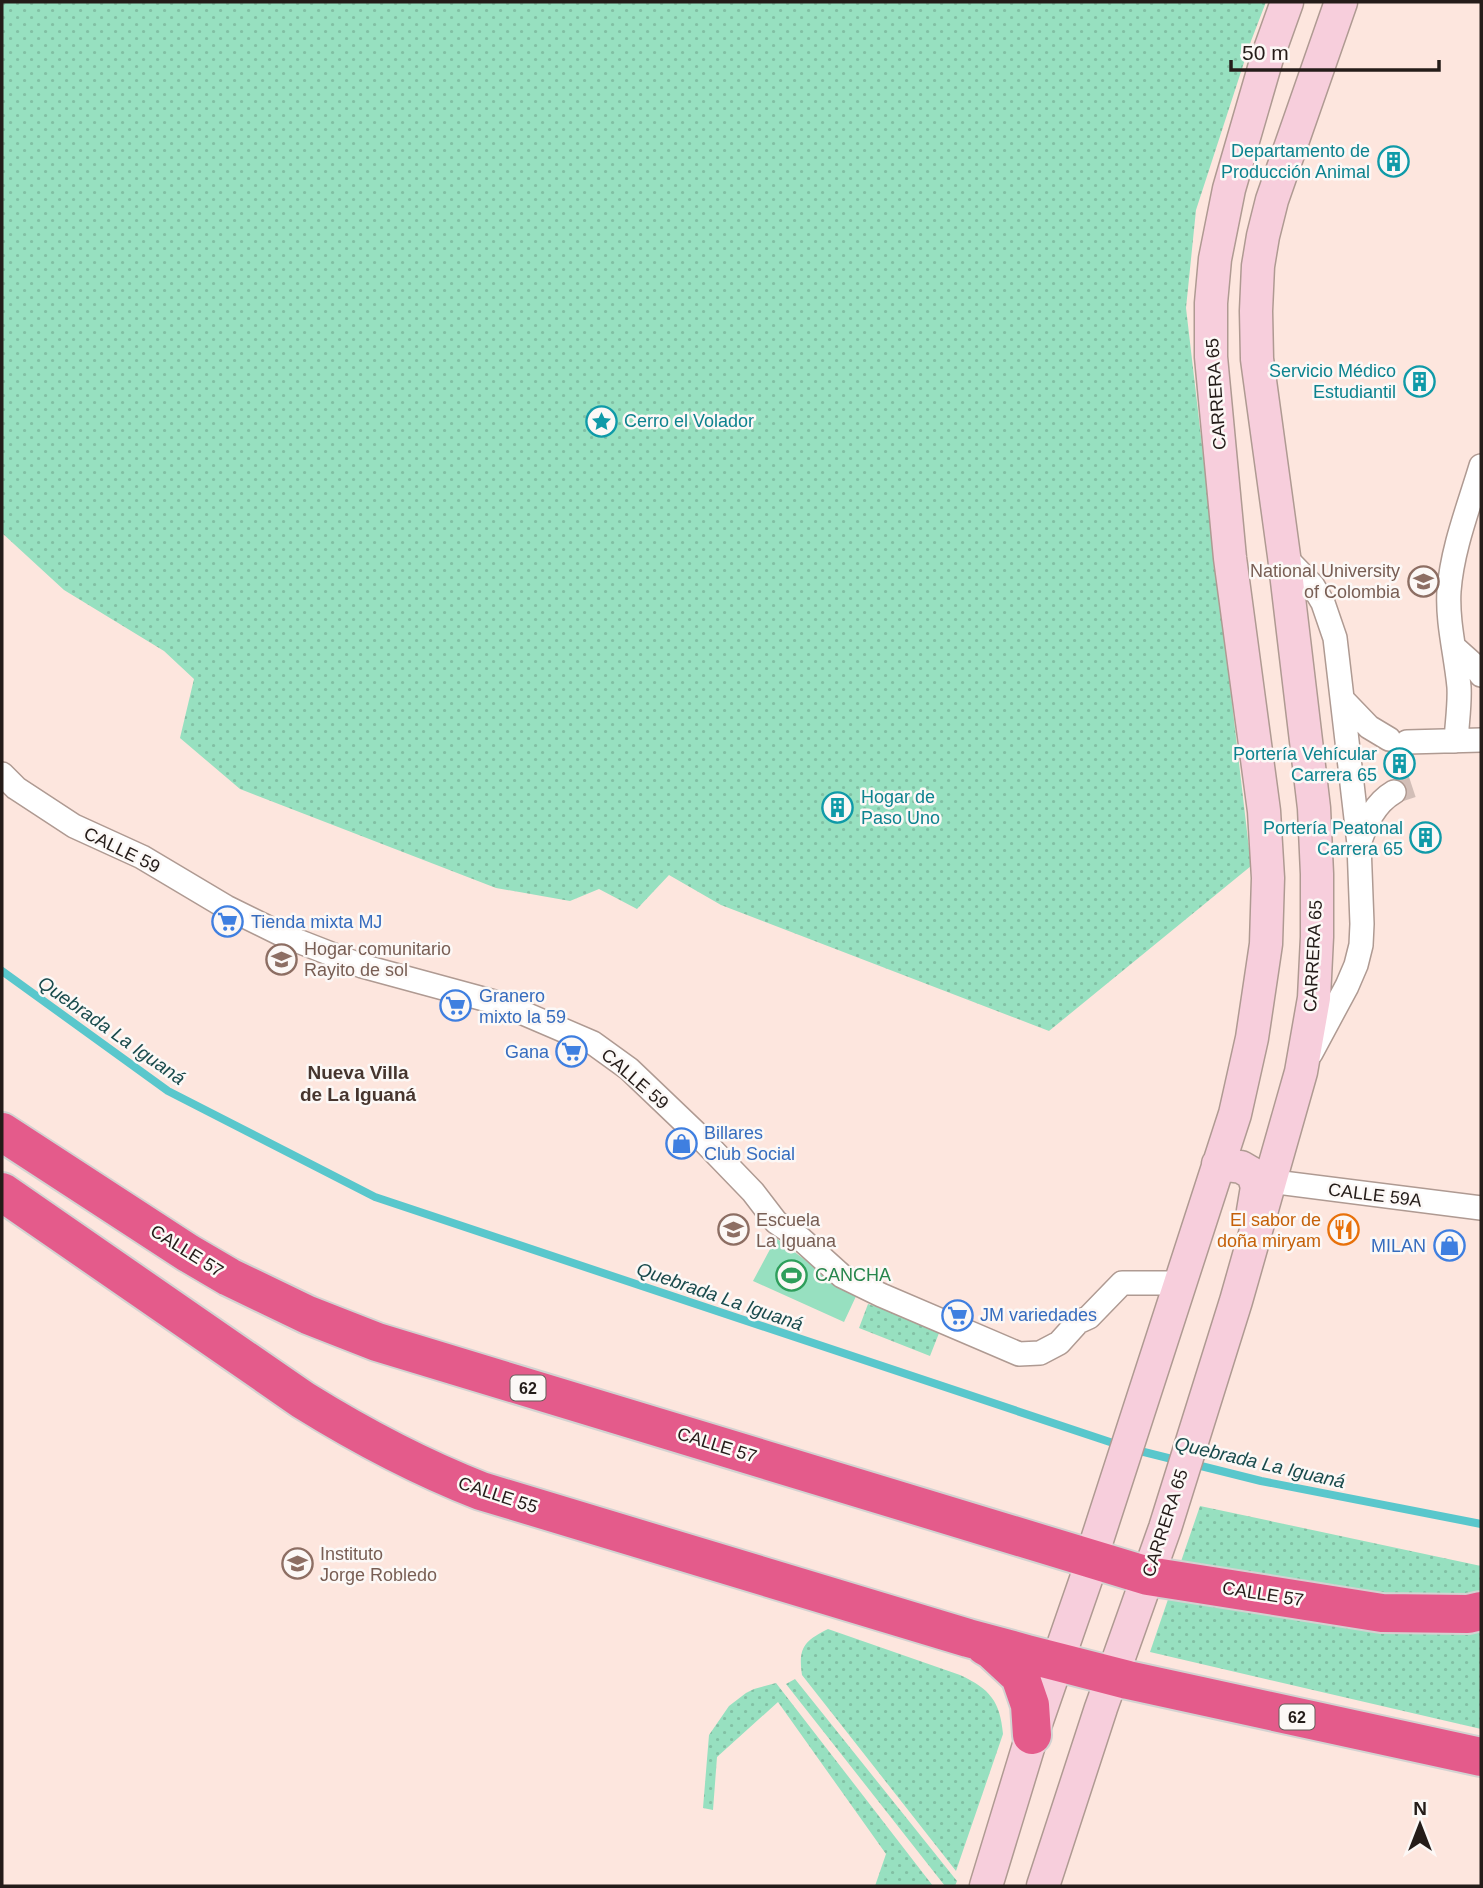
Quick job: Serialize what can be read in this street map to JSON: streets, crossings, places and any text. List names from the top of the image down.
{
  "streets": {
    "highway": ["CALLE 57", "62", "CALLE 55"],
    "main road": ["CARRERA 65"],
    "street": ["CALLE 59", "CALLE 59A"]
  },
  "crossings": [
    ["CARRERA 65", "CALLE 59"],
    ["CARRERA 65", "CALLE 59A"],
    ["CARRERA 65", "CALLE 57"],
    ["CARRERA 65", "62"],
    ["CARRERA 65", "CALLE 55"],
    ["62", "CALLE 55"]
  ],
  "districts": ["Nueva Villa de La Iguaná"],
  "water": ["Quebrada La Iguaná"],
  "places": {
    "building": [
      "Departamento de Producción Animal",
      "Servicio Médico Estudiantil",
      "Portería Vehícular Carrera 65",
      "Hogar de Paso Uno",
      "Portería Peatonal Carrera 65"
    ],
    "place": ["Cerro el Volador"],
    "school or university": [
      "National University of Colombia",
      "Hogar comunitario Rayito de sol",
      "Escuela La Iguana",
      "Instituto Jorge Robledo"
    ],
    "supermarket": [
      "Tienda mixta MJ",
      "Granero mixto la 59",
      "Gana",
      "JM variedades"
    ],
    "shop": ["Billares Club Social", "MILAN"],
    "restaurant": ["El sabor de doña miryam"],
    "sports": ["CANCHA"]
  },
  "scale_bar": "50 m",
  "north": "top"
}
